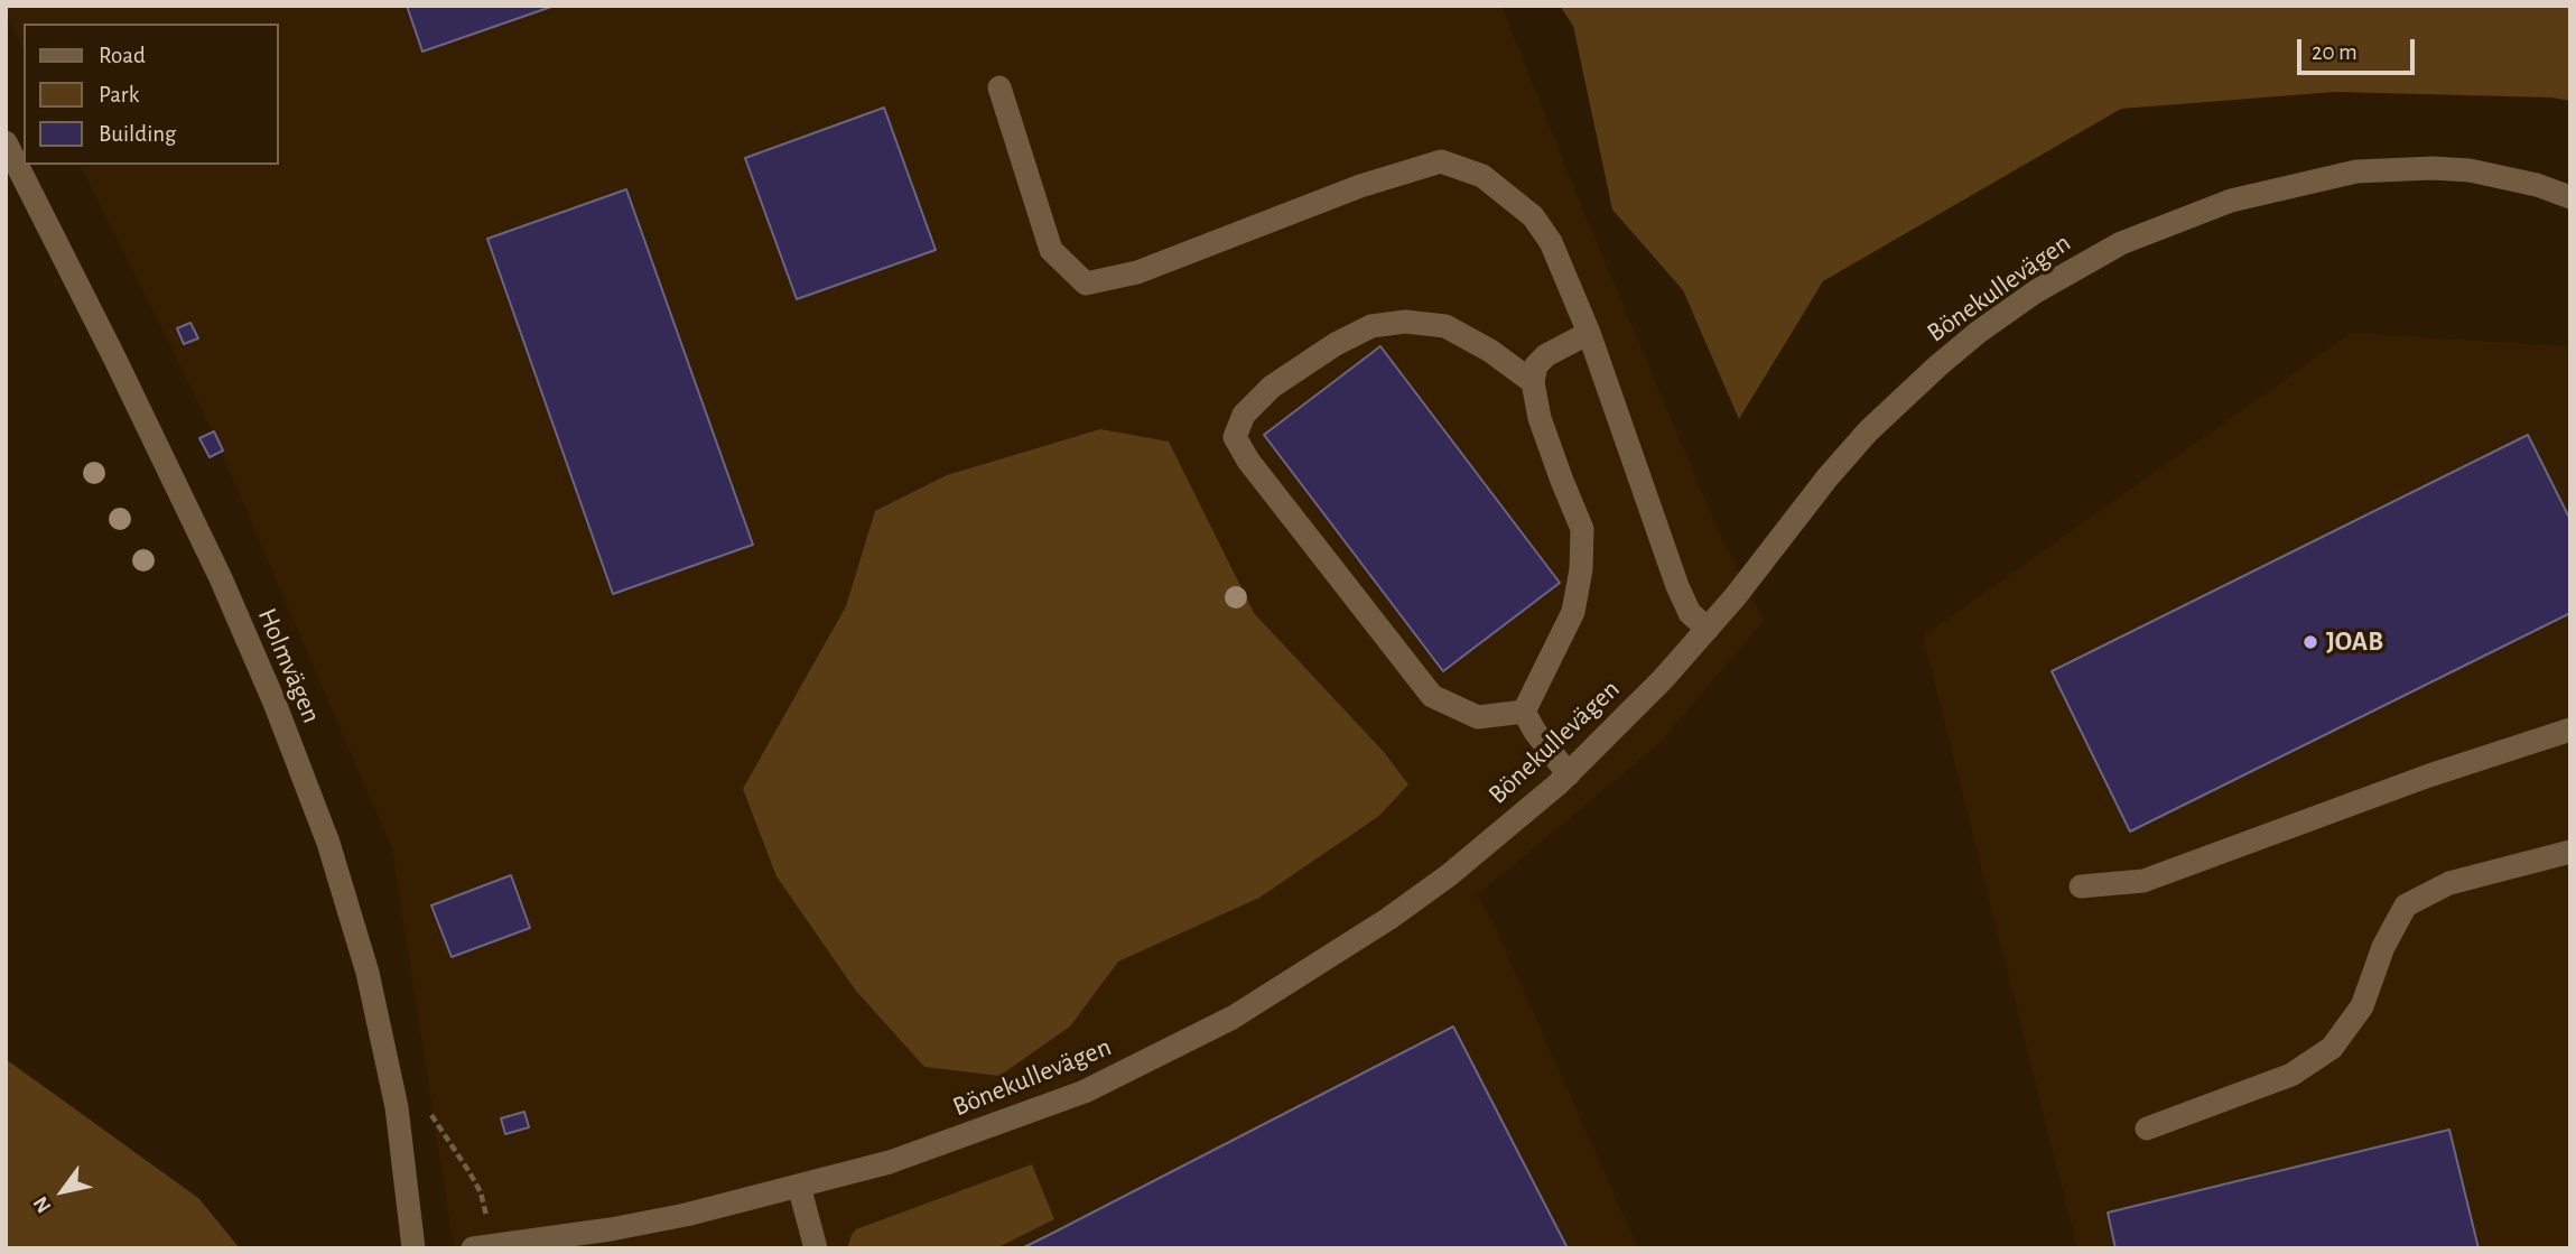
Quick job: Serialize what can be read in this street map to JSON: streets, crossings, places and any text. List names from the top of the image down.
{
  "streets": {
    "street": ["Bönekullevägen", "Holmvägen"]
  },
  "places": ["JOAB"],
  "legend": ["Road", "Park", "Building"],
  "scale_bar": "20 m",
  "north": "bottom left"
}
